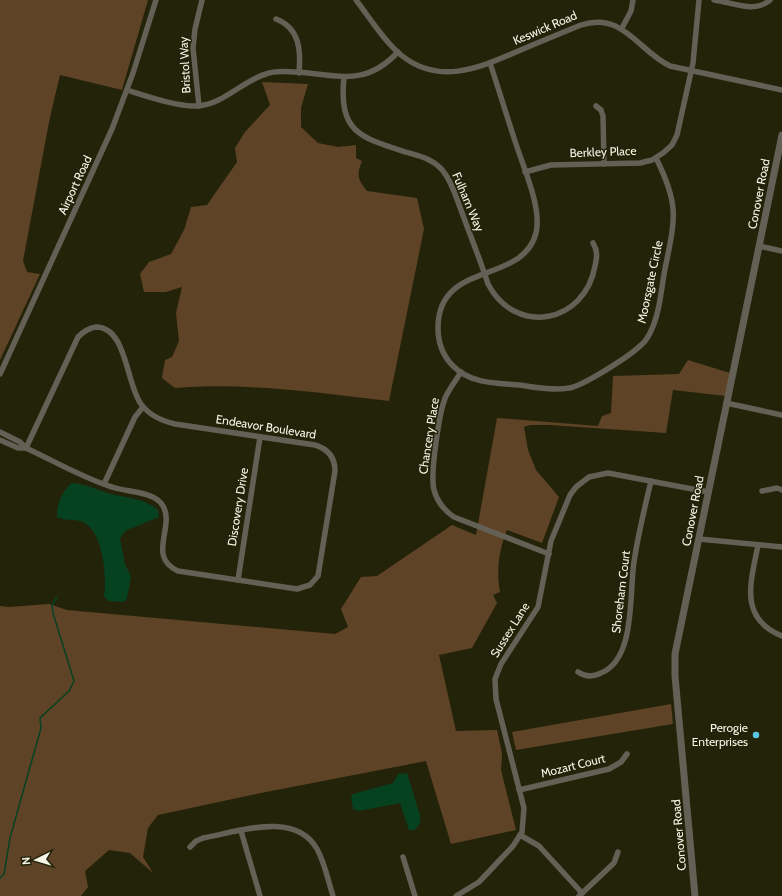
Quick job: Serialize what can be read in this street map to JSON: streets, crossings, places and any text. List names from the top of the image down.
{
  "streets": {
    "street": [
      "Keswick Road",
      "Bristol Way",
      "Berkley Place",
      "Airport Road",
      "Conover Road",
      "Fulham Way",
      "Moorsgate Circle",
      "Endeavor Boulevard",
      "Chancery Place",
      "Discovery Drive",
      "Shoreham Court",
      "Sussex Lane",
      "Mozart Court"
    ]
  },
  "crossings": [
    ["Keswick Road", "Berkley Place"],
    ["Keswick Road", "Moorsgate Circle"],
    ["Berkley Place", "Moorsgate Circle"],
    ["Conover Road", "Sussex Lane"],
    ["Fulham Way", "Moorsgate Circle"],
    ["Moorsgate Circle", "Chancery Place"],
    ["Endeavor Boulevard", "Discovery Drive"],
    ["Chancery Place", "Sussex Lane"],
    ["Shoreham Court", "Sussex Lane"],
    ["Sussex Lane", "Mozart Court"]
  ],
  "places": ["Perogie Enterprises"],
  "north": "left"
}
